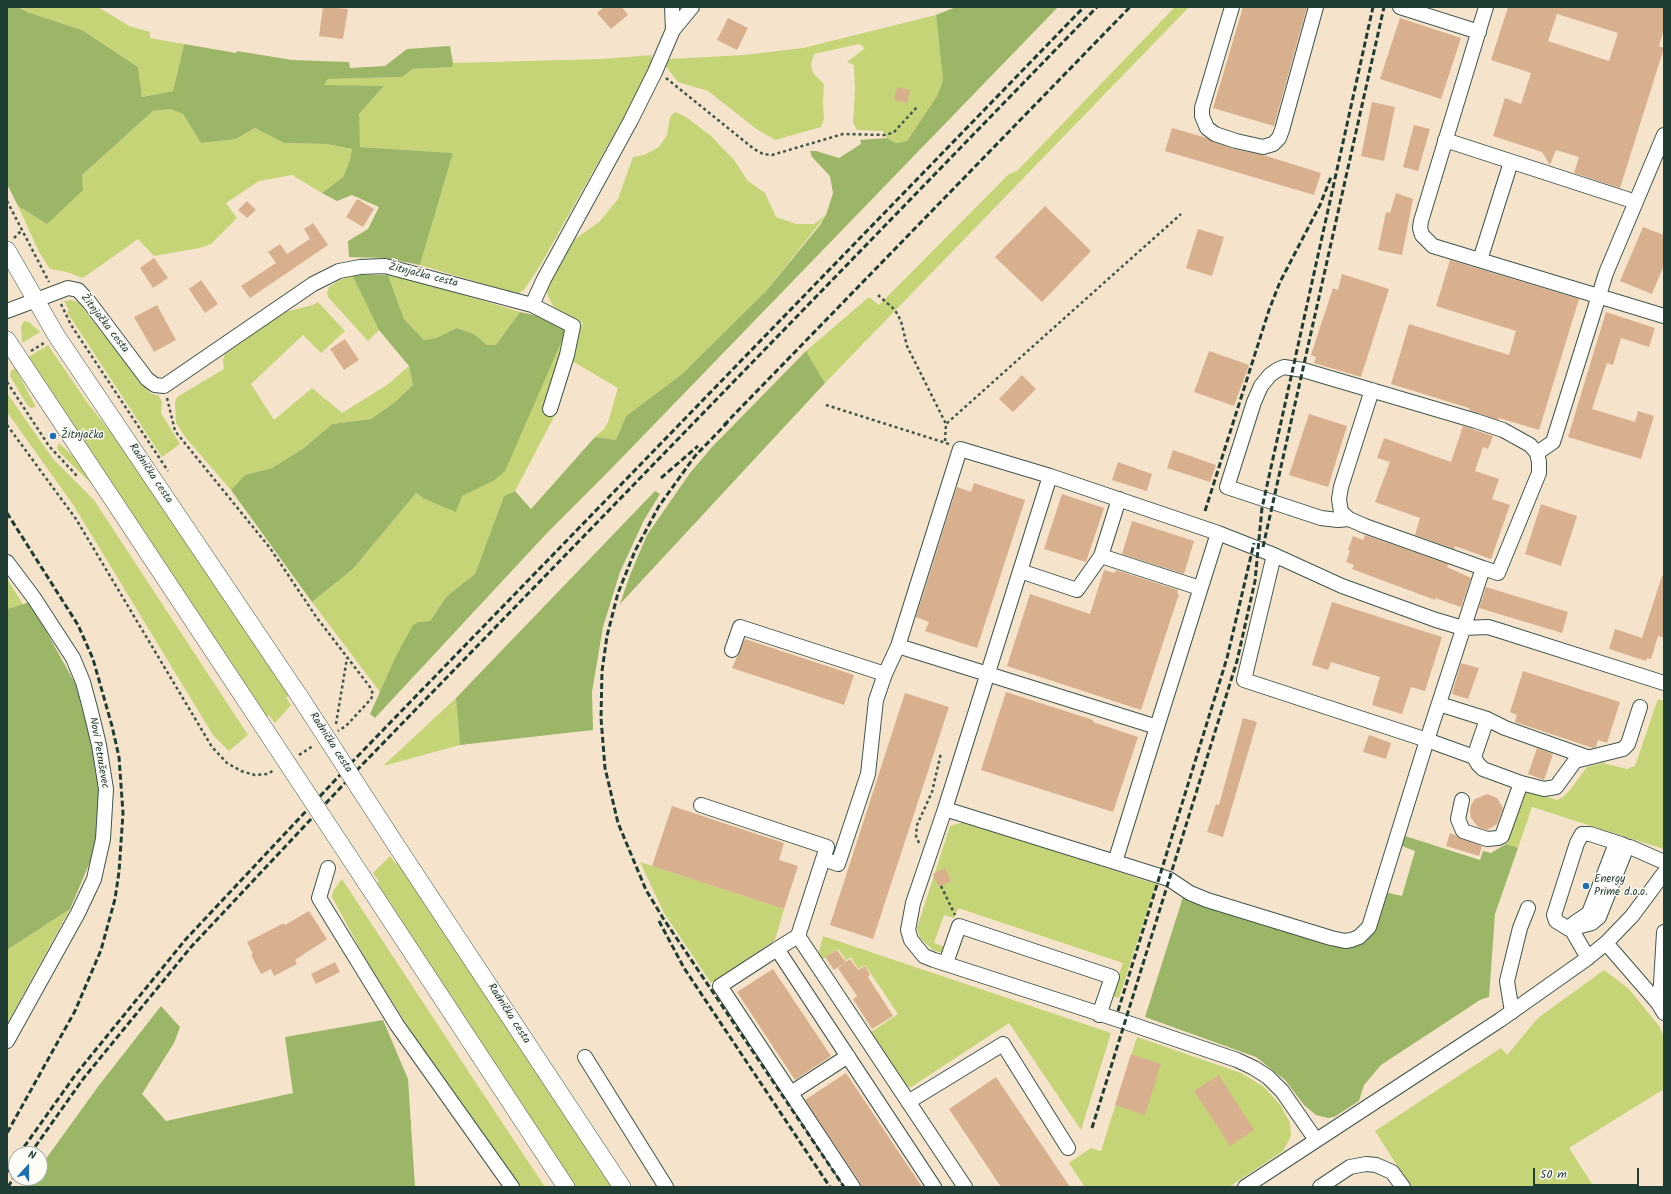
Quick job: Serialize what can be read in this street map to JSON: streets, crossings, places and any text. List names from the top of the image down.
{
  "streets": {
    "main road": ["Radnička cesta"],
    "street": ["Žitnjačka cesta", "Novi Petruševec"]
  },
  "crossings": [
    ["Žitnjačka cesta", "Radnička cesta"]
  ],
  "places": ["Žitnjačka", "Energy Prime d.o.o."],
  "scale_bar": "50 m",
  "north": "top"
}
